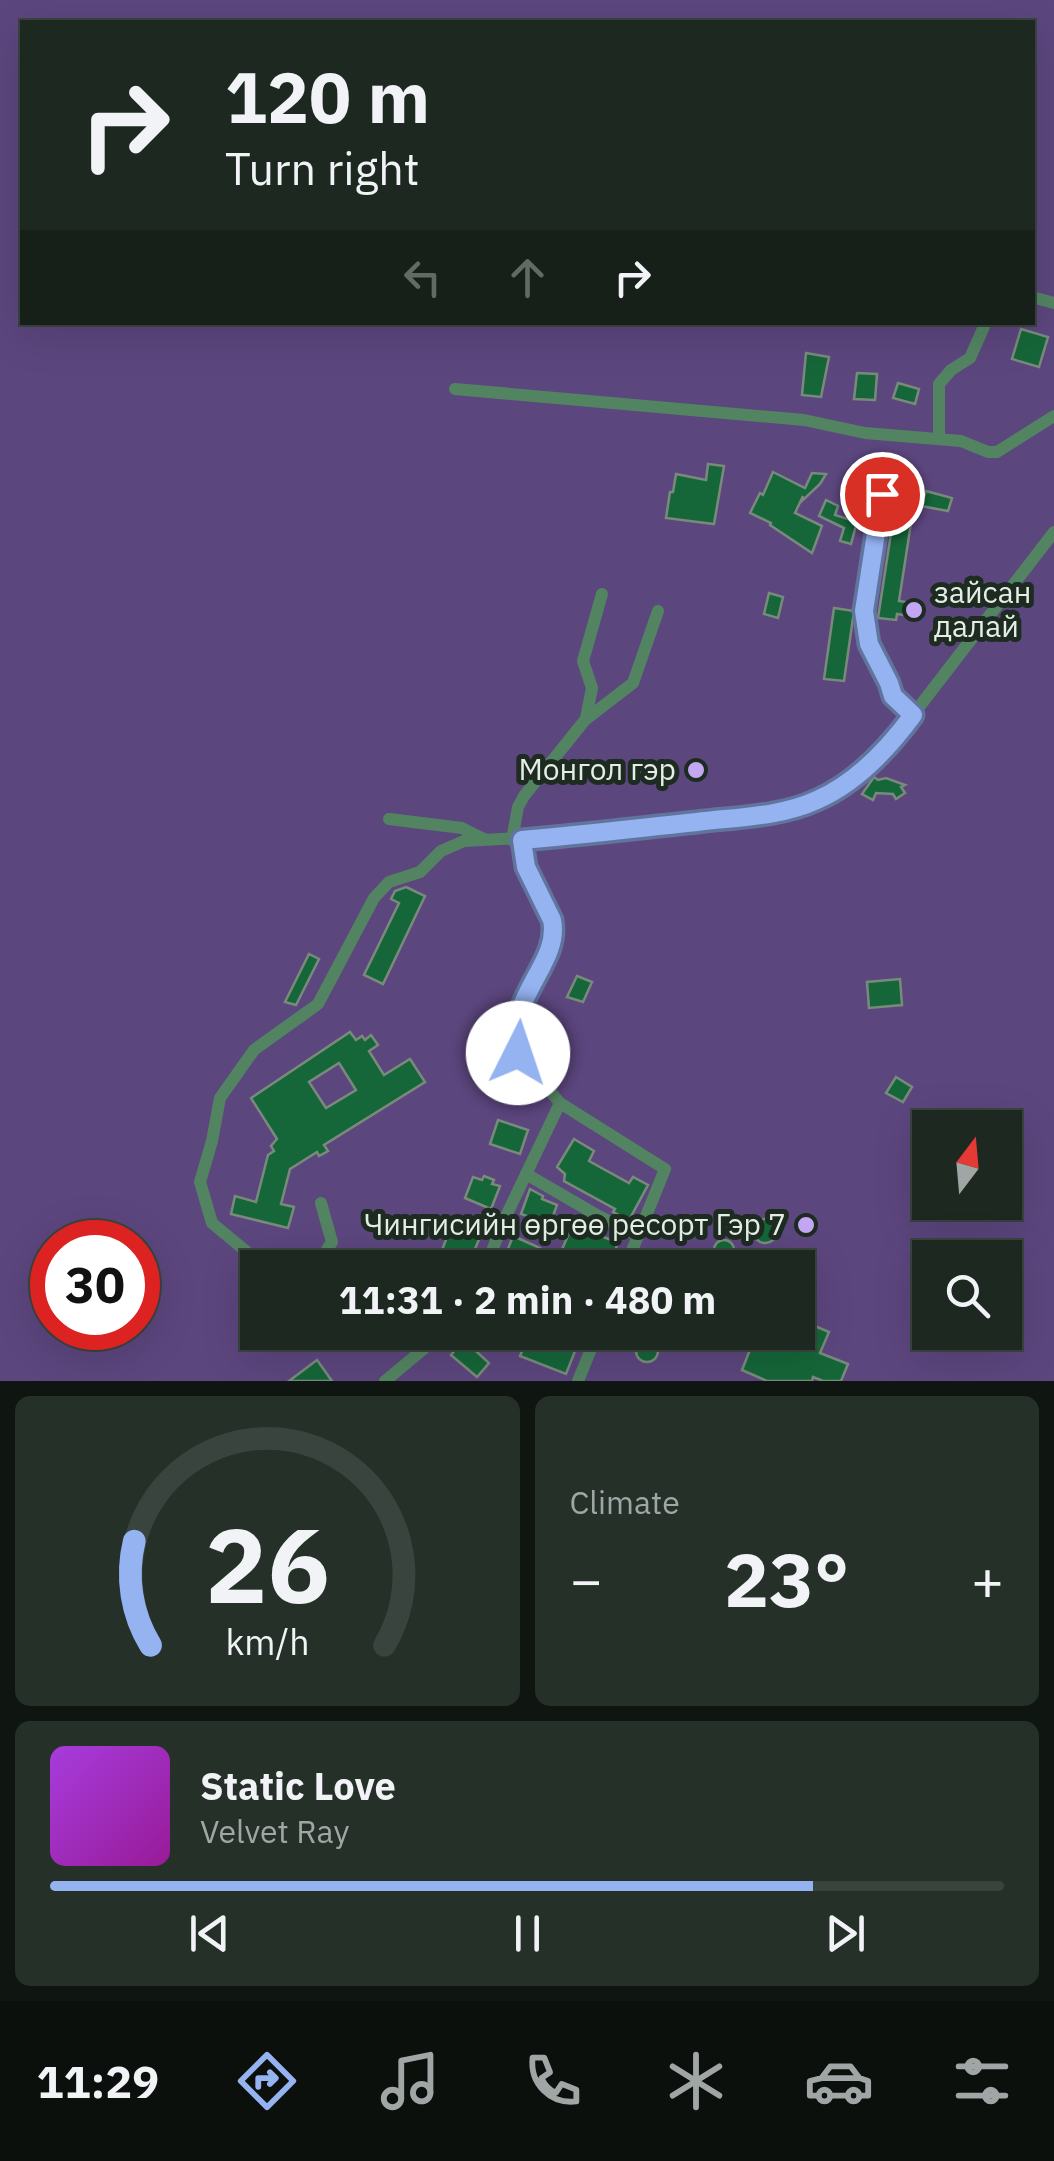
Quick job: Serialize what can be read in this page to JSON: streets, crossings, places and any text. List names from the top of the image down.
{
  "places": ["зайсан далай", "Монгол гэр", "Чингисийн өргөө ресорт Гэр 7"],
  "north": "top",
  "page": {
    "turn": ["120 m", "Turn right"],
    "limit": "30",
    "trip": "11:31 · 2 min · 480 m",
    "tile": "Climate",
    "heat": ["−", "23°", "+"],
    "song": ["Static Love", "Velvet Ray"],
    "tabs": "11:29",
    "gauge": ["26", "km/h"]
  }
}
